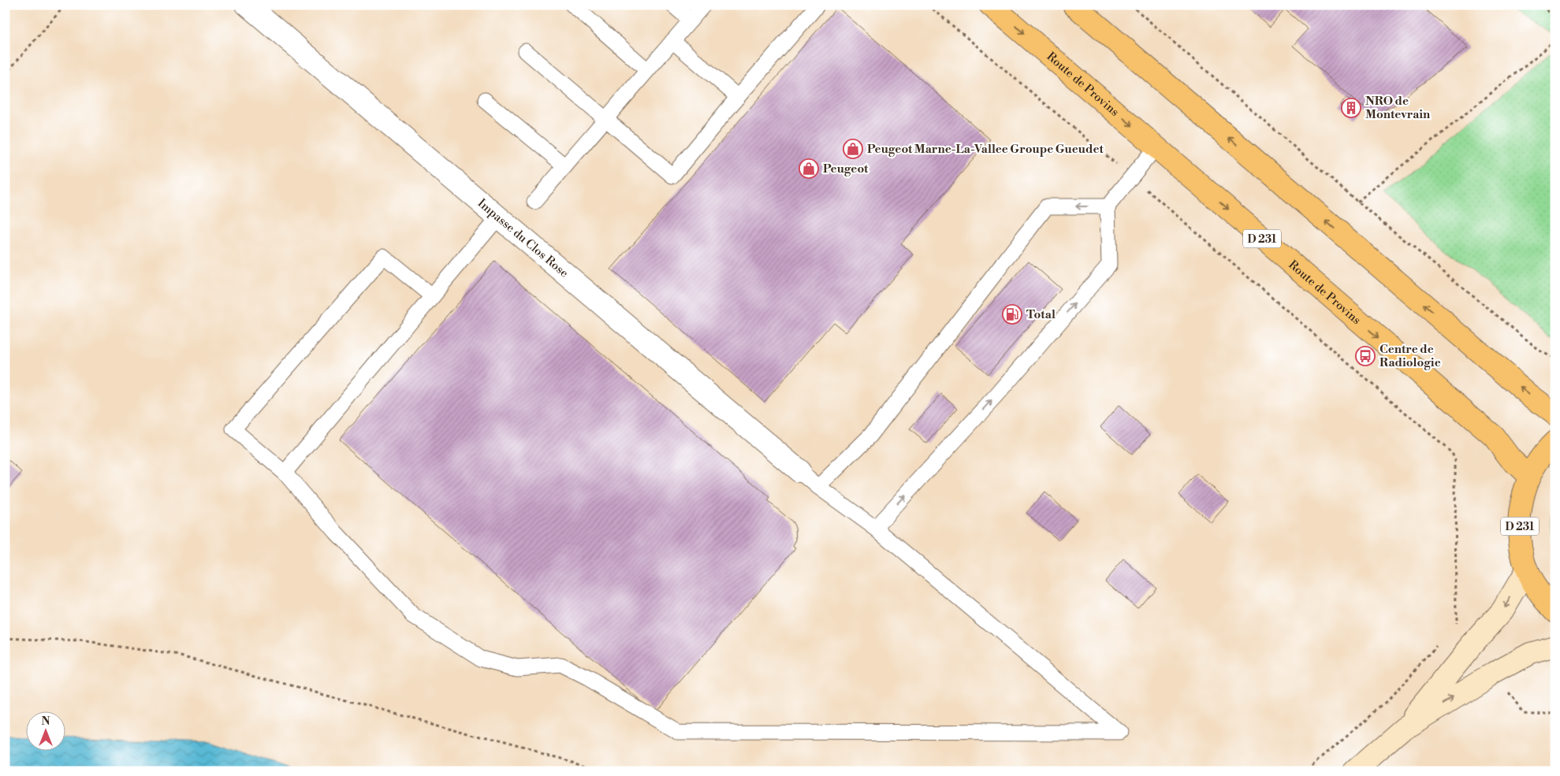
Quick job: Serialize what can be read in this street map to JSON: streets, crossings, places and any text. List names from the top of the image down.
{
  "streets": {
    "main road": ["Route de Provins", "D 231"],
    "street": ["Impasse du Clos Rose"]
  },
  "crossings": [
    ["Route de Provins", "D 231"]
  ],
  "places": {
    "building": ["NRO de Montevrain"],
    "shop": ["Peugeot Marne-La-Vallee Groupe Gueudet", "Peugeot"],
    "fuel station": ["Total"],
    "bus stop": ["Centre de Radiologie"]
  },
  "north": "top"
}
